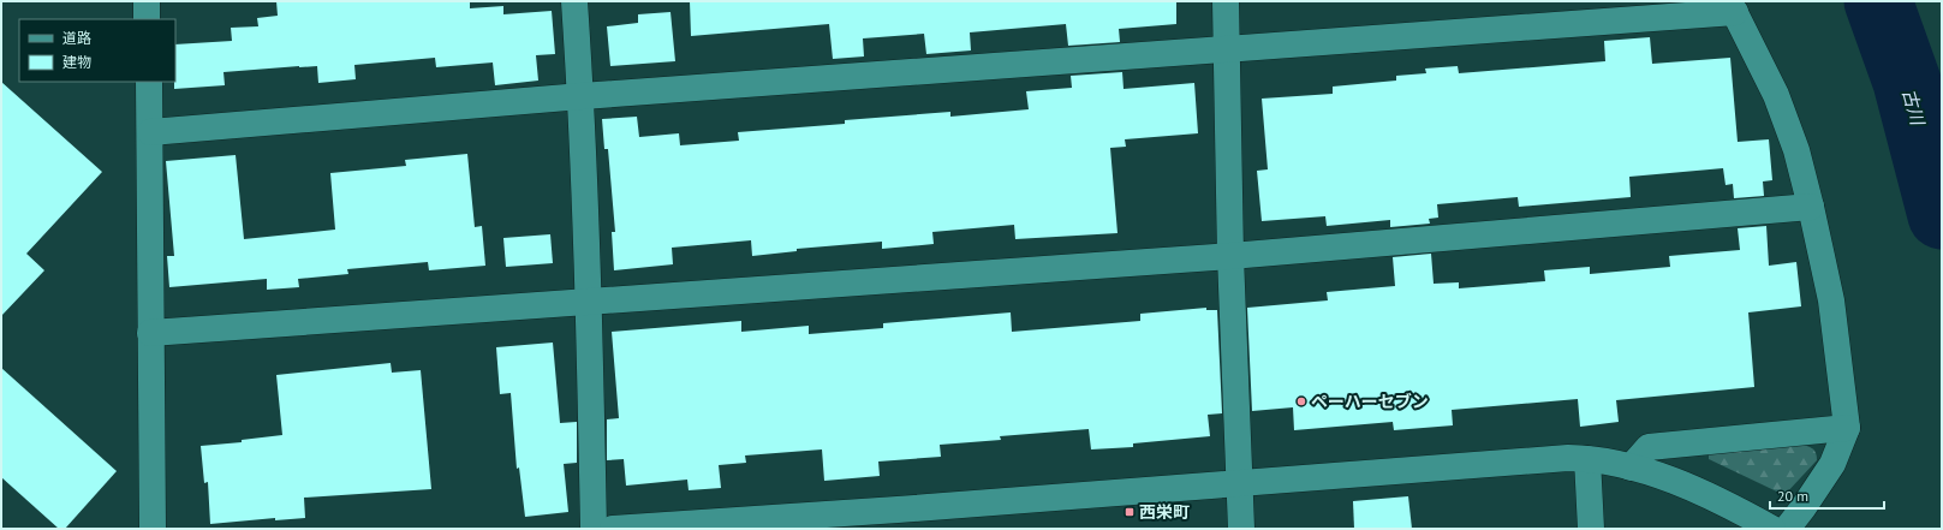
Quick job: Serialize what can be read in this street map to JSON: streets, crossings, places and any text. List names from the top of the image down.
{
  "water": ["古川"],
  "places": {
    "other": ["ペーハーセブン"],
    "transit": ["西栄町"]
  },
  "legend": ["道路", "建物"],
  "scale_bar": "20 m"
}
